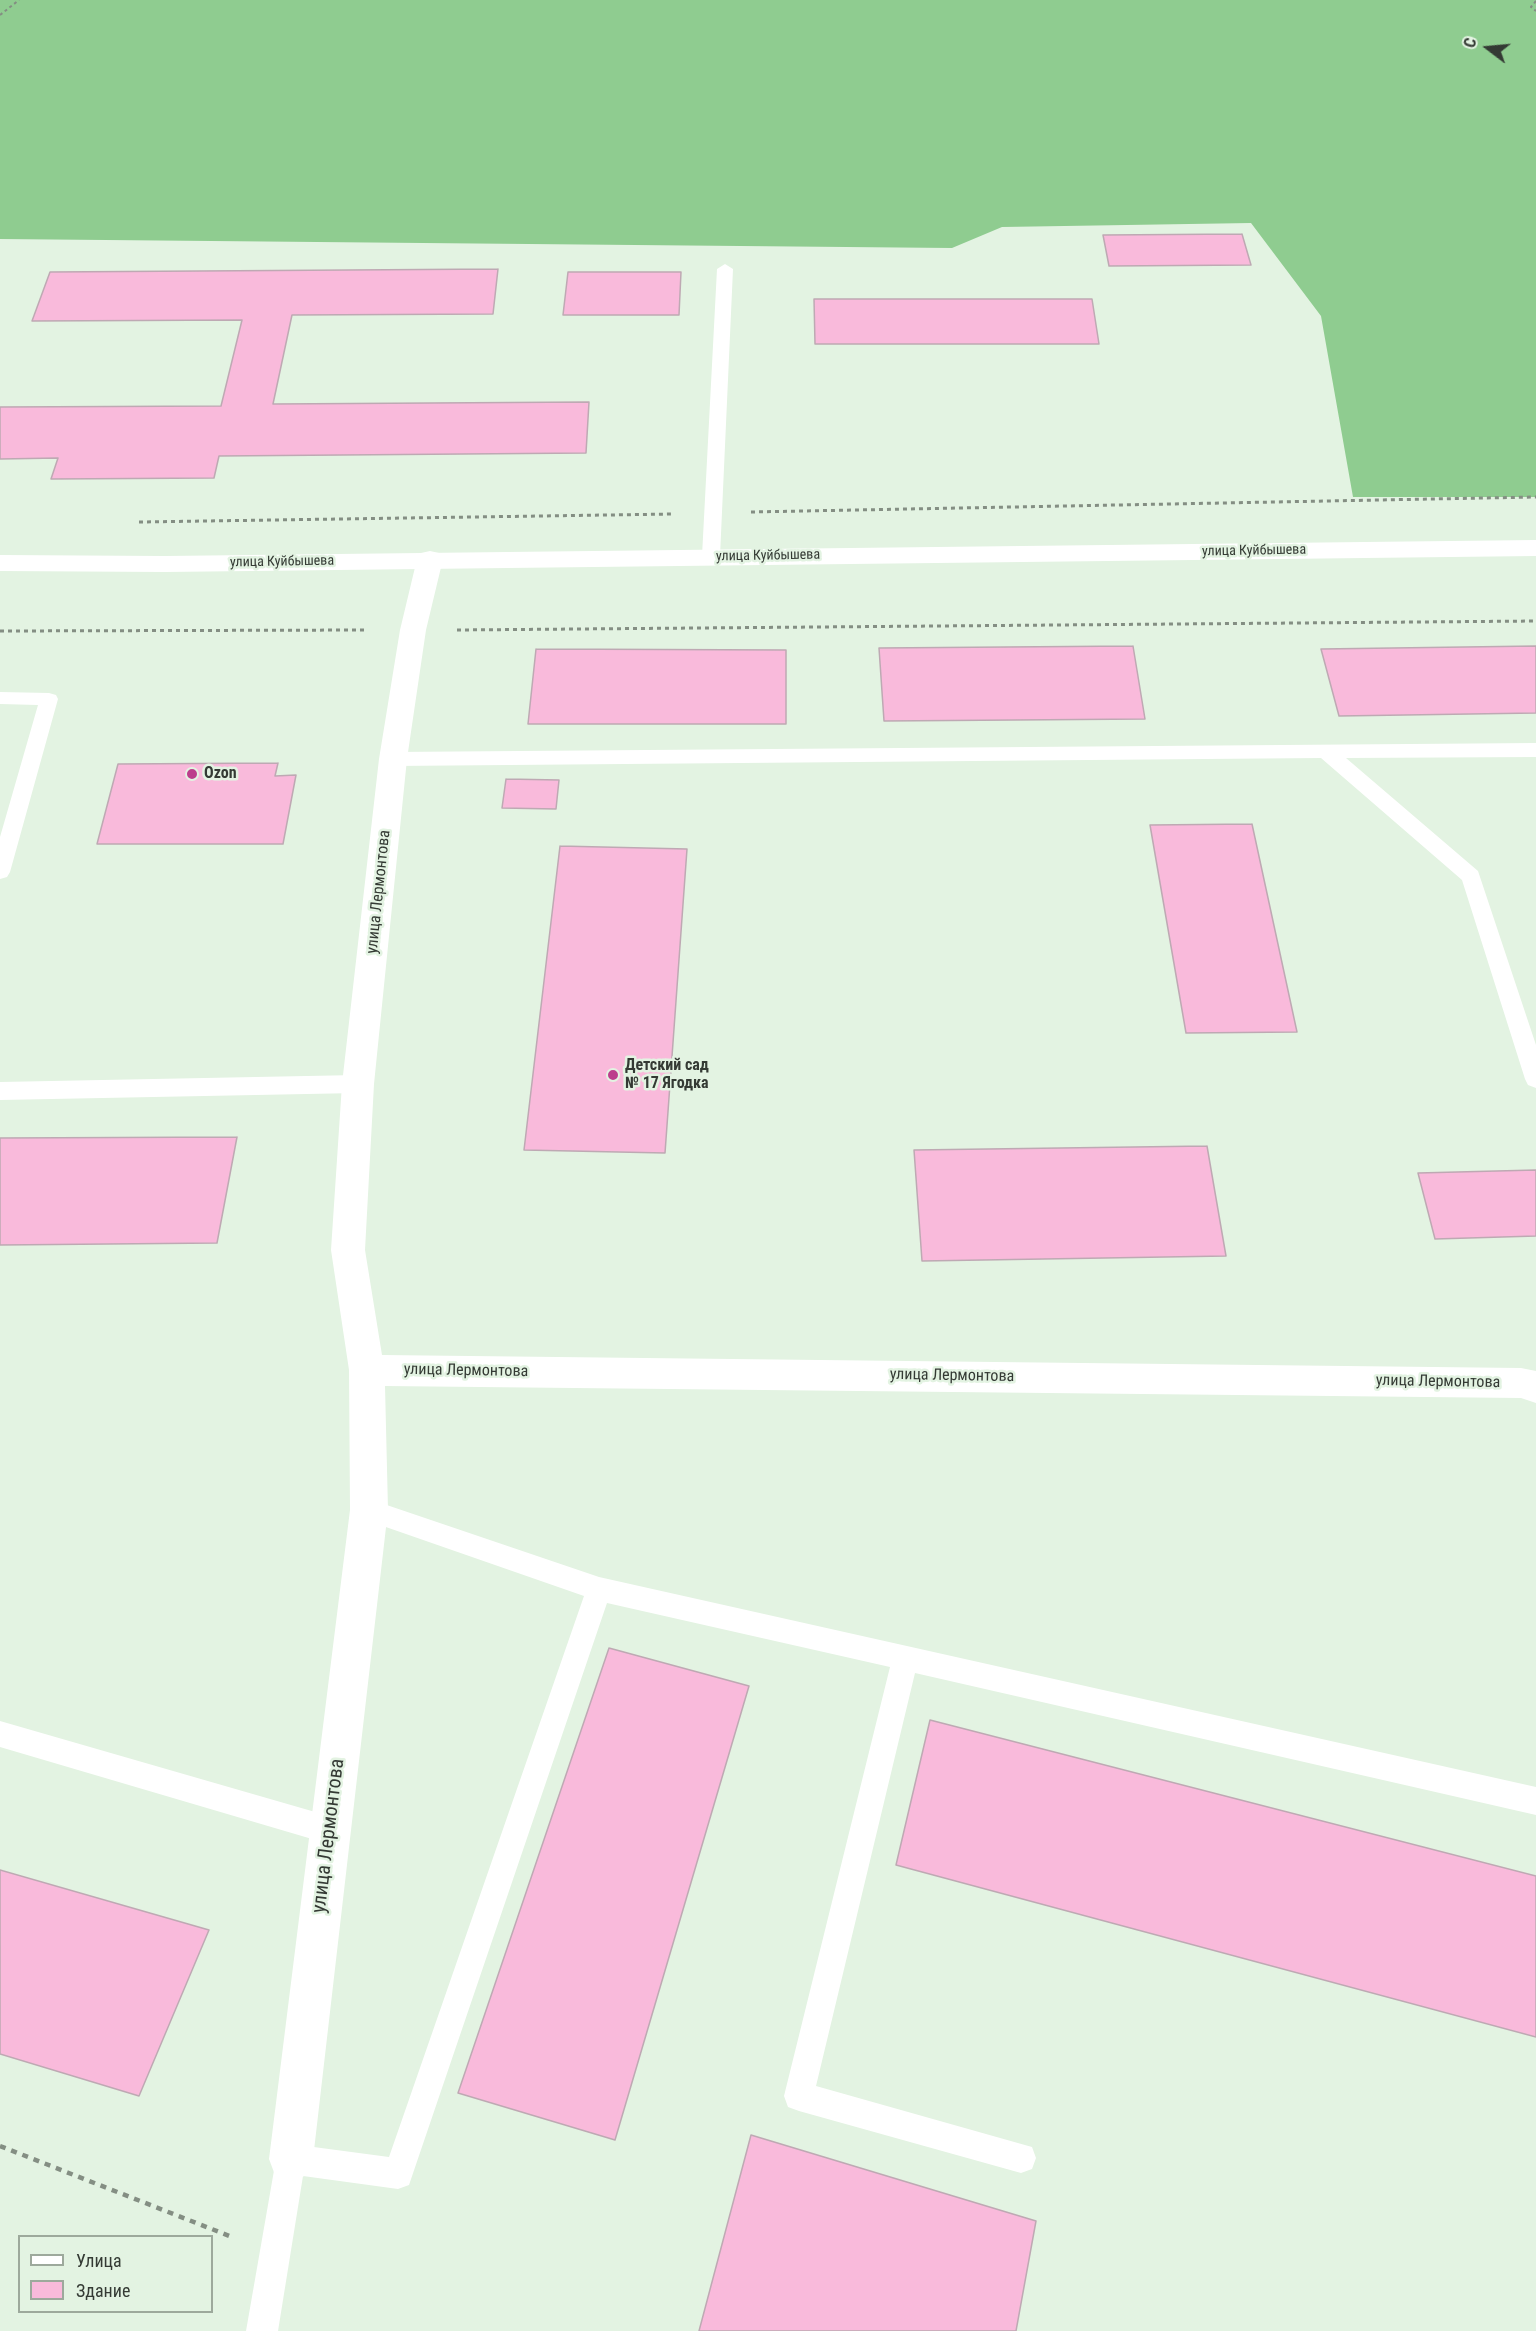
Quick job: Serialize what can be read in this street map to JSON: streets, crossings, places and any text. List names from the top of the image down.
{
  "streets": {
    "street": ["улица Куйбышева", "улица Лермонтова"]
  },
  "crossings": [
    ["улица Куйбышева", "улица Лермонтова"]
  ],
  "places": ["Ozon", "Детский сад № 17 Ягодка"],
  "legend": ["Улица", "Здание"],
  "north": "left"
}
